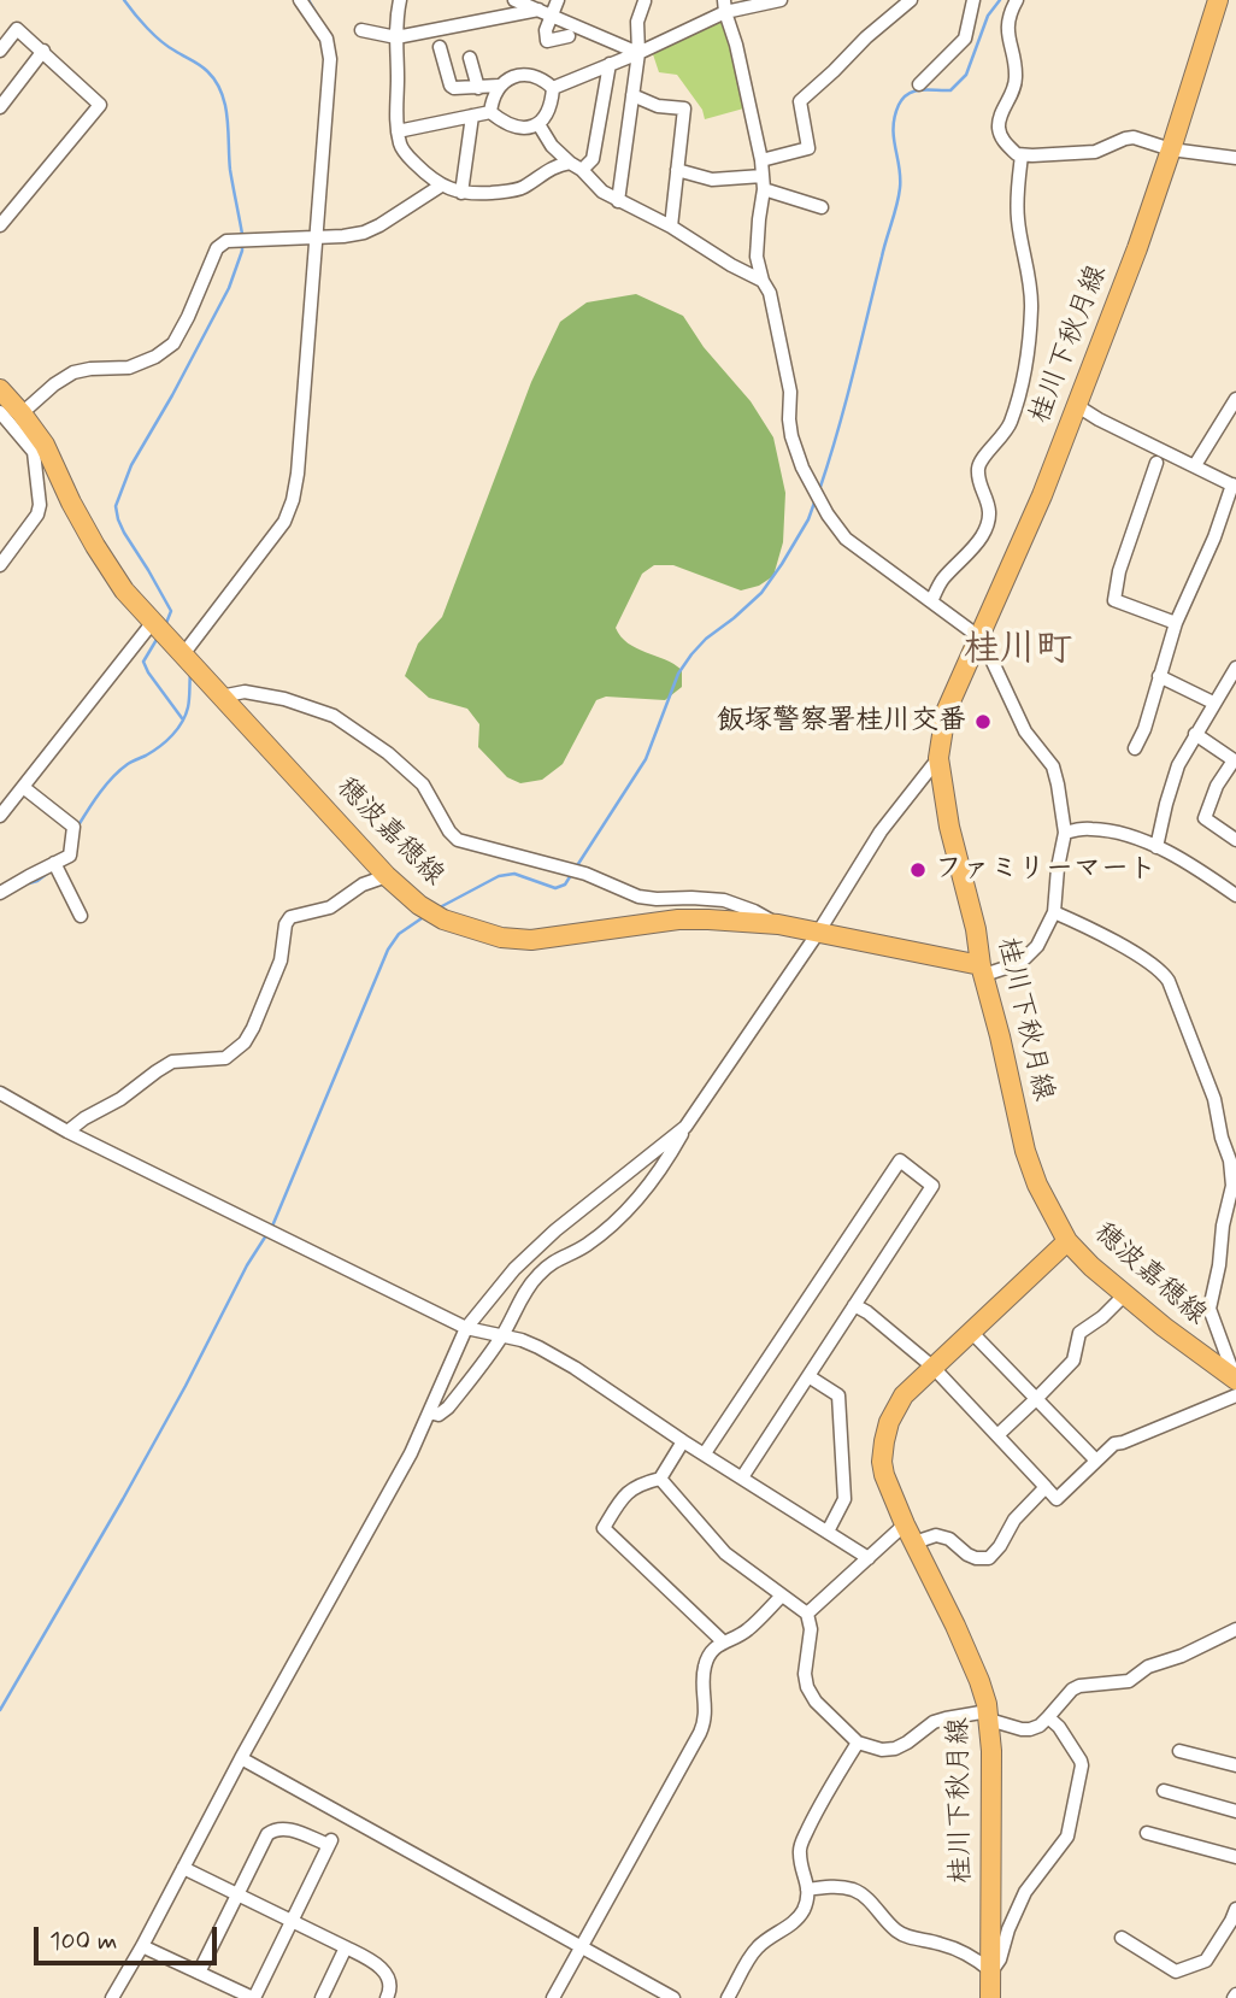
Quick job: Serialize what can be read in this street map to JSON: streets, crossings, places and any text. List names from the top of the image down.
{
  "streets": {
    "main road": ["桂川下秋月線", "穂波嘉穂線"]
  },
  "crossings": [
    ["桂川下秋月線", "穂波嘉穂線"]
  ],
  "districts": ["桂川町"],
  "places": ["飯塚警察署桂川交番", "ファミリーマート"],
  "scale_bar": "100 m"
}
